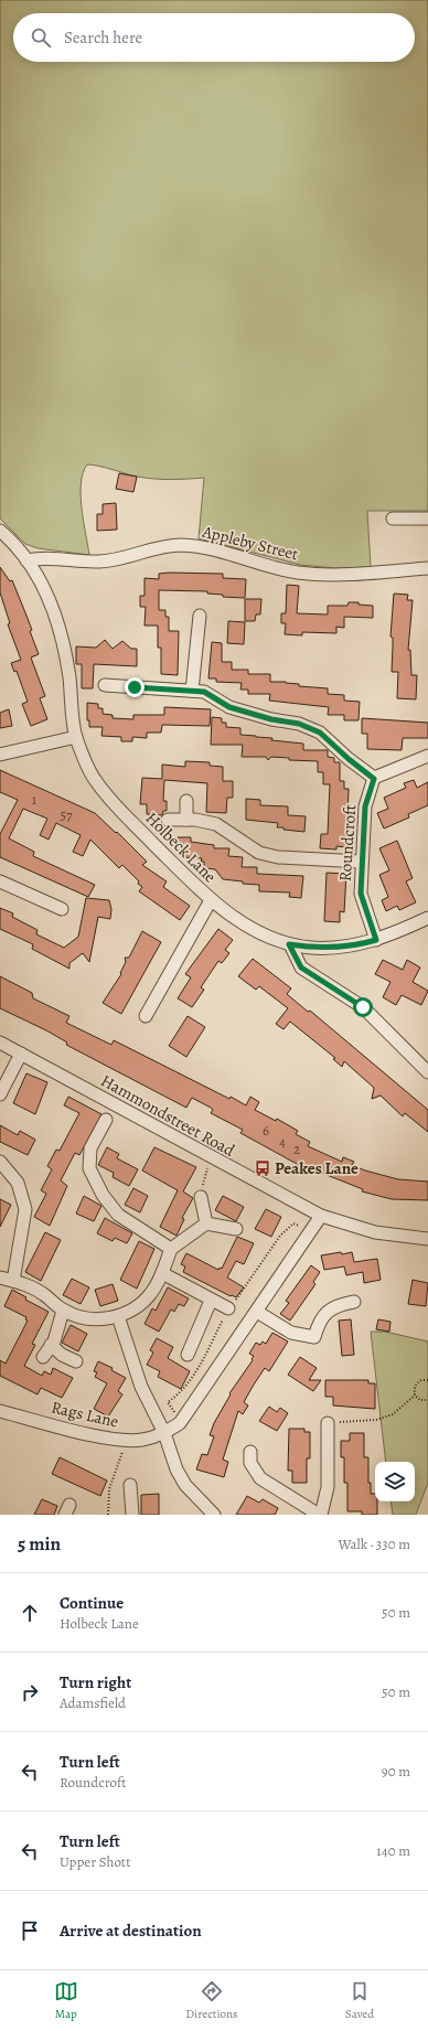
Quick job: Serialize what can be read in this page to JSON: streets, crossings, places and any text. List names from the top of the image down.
{
  "streets": {
    "street": [
      "Appleby Street",
      "Roundcroft",
      "Holbeck Lane",
      "Hammondstreet Road",
      "Rags Lane"
    ]
  },
  "crossings": [
    ["Appleby Street", "Holbeck Lane"],
    ["Roundcroft", "Holbeck Lane"]
  ],
  "places": {
    "bus stop": ["Peakes Lane"]
  },
  "house_numbers": [
    "1",
    "57",
    "6",
    "4",
    "2"
  ],
  "page": {
    "search": "Search here",
    "heading": ["5 min", "Walk · 330 m"],
    "list": [
      ["Continue", "Holbeck Lane", "50 m"],
      ["Turn right", "Adamsfield", "50 m"],
      ["Turn left", "Roundcroft", "90 m"],
      ["Turn left", "Upper Shott", "140 m"],
      "Arrive at destination"
    ],
    "nav": ["Map", "Directions", "Saved"]
  }
}
